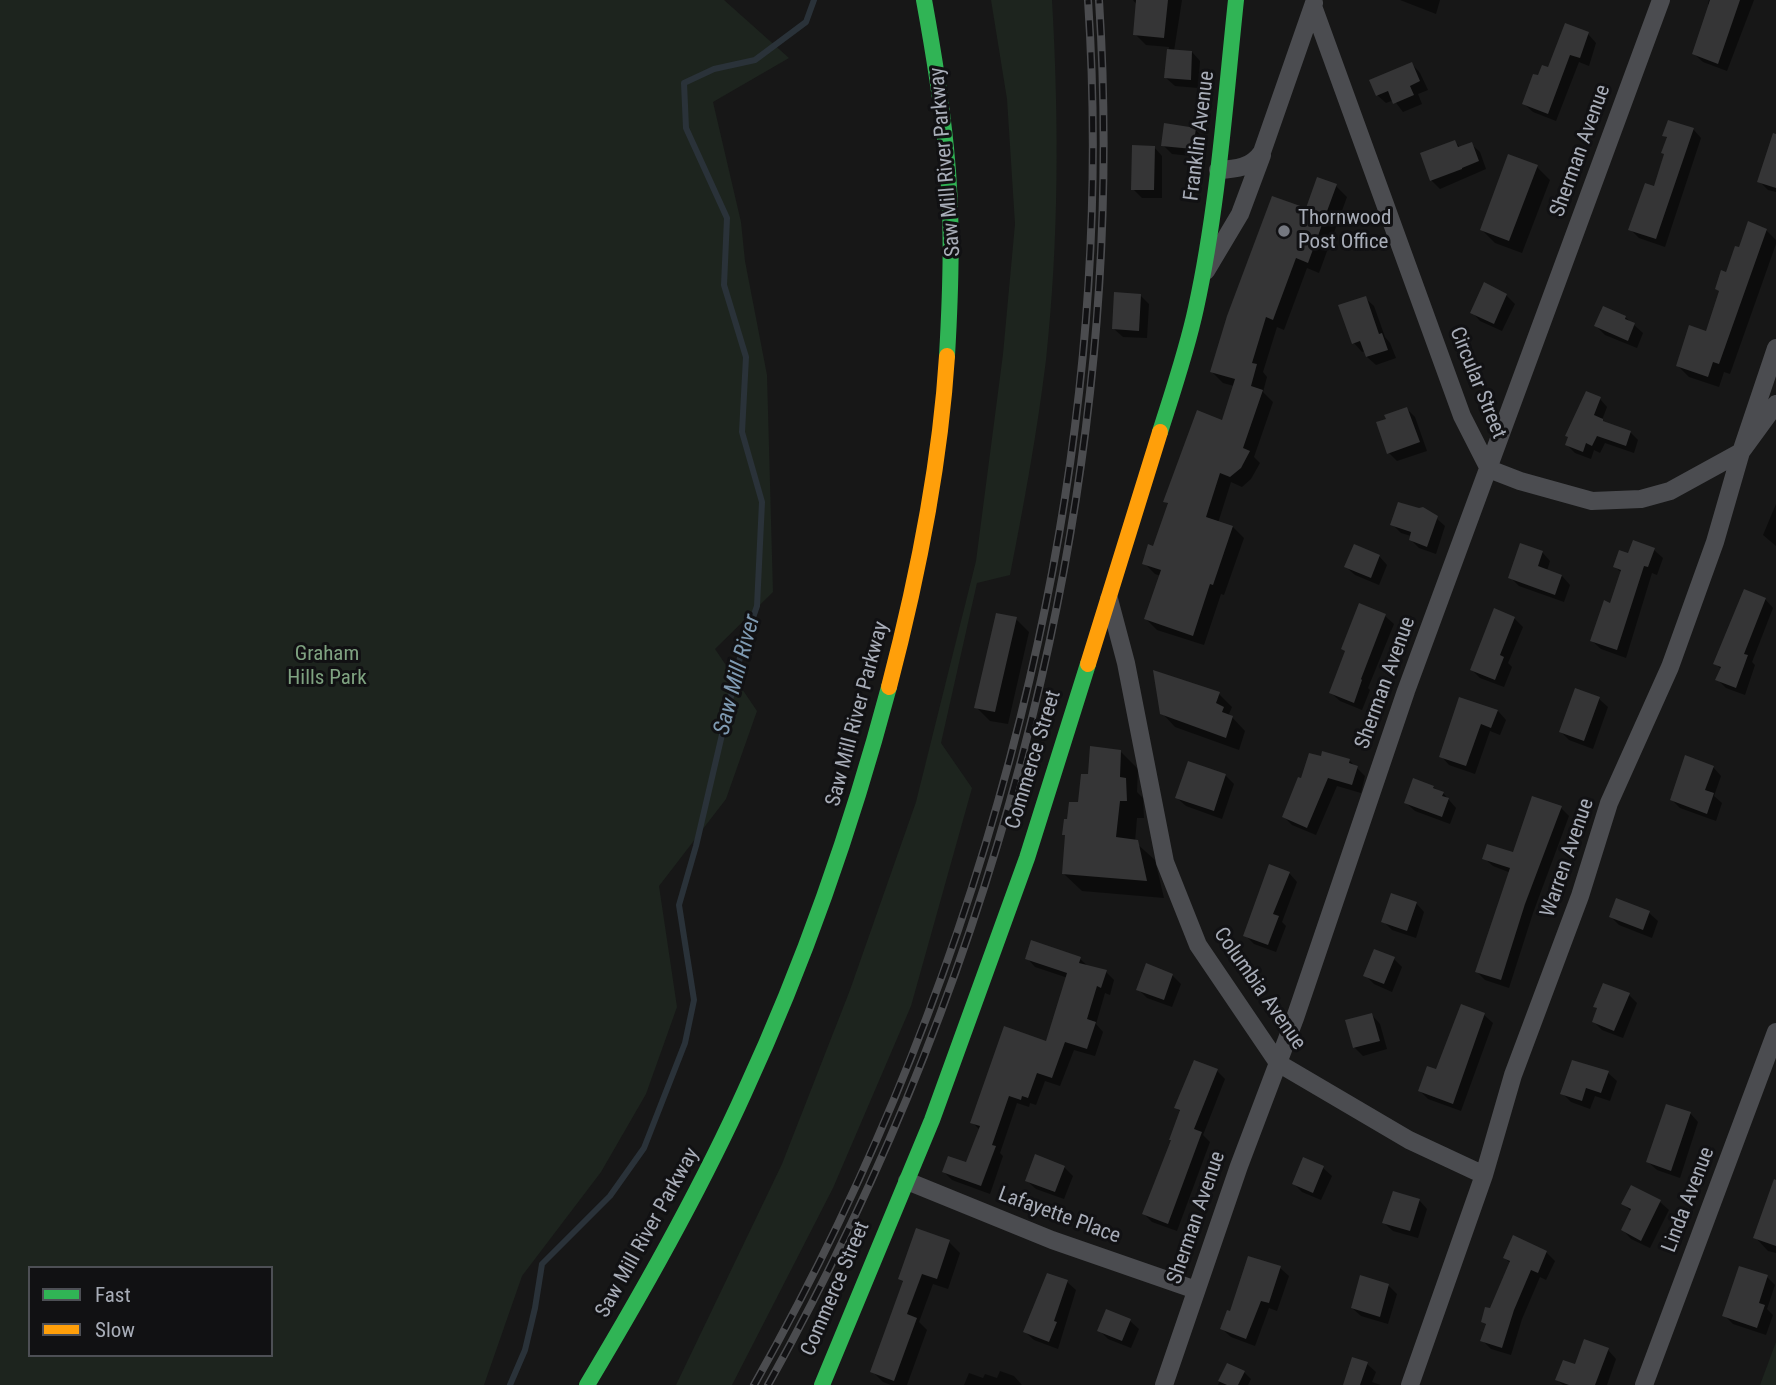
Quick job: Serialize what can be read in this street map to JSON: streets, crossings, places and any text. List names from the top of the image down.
{
  "streets": {
    "main road": ["Franklin Avenue", "Saw Mill River Parkway", "Commerce Street"],
    "street": [
      "Sherman Avenue",
      "Circular Street",
      "Warren Avenue",
      "Columbia Avenue",
      "Linda Avenue",
      "Lafayette Place"
    ]
  },
  "crossings": [
    ["Franklin Avenue", "Commerce Street"],
    ["Sherman Avenue", "Circular Street"],
    ["Sherman Avenue", "Columbia Avenue"],
    ["Sherman Avenue", "Lafayette Place"],
    ["Circular Street", "Commerce Street"],
    ["Circular Street", "Warren Avenue"],
    ["Commerce Street", "Columbia Avenue"],
    ["Commerce Street", "Lafayette Place"],
    ["Warren Avenue", "Columbia Avenue"]
  ],
  "water": ["Saw Mill River"],
  "parks": ["Graham Hills Park"],
  "places": ["Thornwood Post Office"],
  "legend": ["Fast", "Slow"]
}
